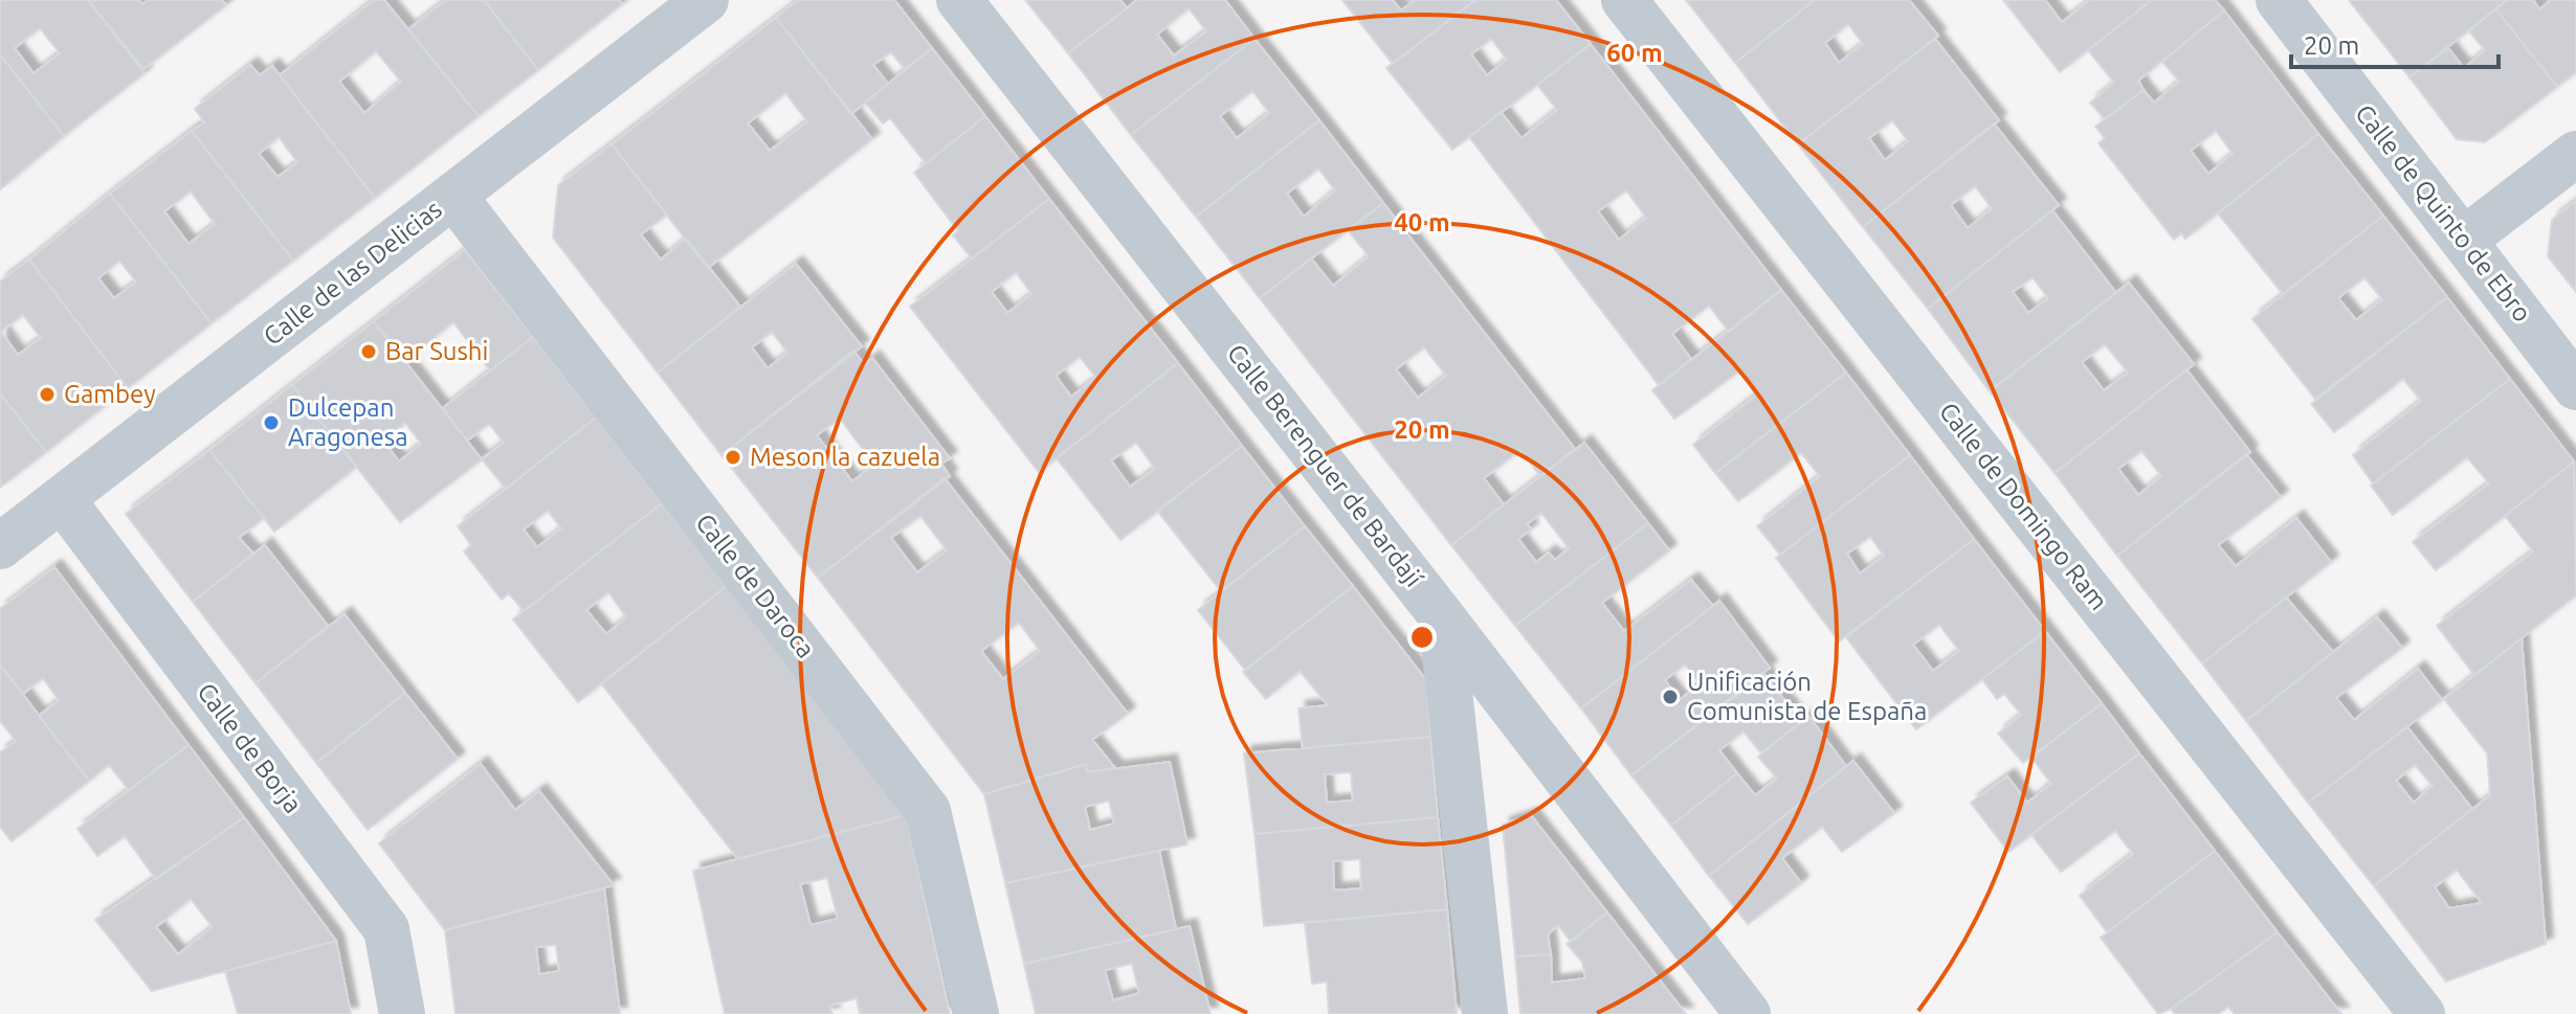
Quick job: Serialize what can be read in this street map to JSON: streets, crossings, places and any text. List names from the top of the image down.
{
  "streets": {
    "street": [
      "Calle de Quinto de Ebro",
      "Calle de las Delicias",
      "Calle Berenguer de Bardají",
      "Calle de Domingo Ram",
      "Calle de Daroca",
      "Calle de Borja"
    ]
  },
  "crossings": [
    ["Calle de las Delicias", "Calle de Daroca"],
    ["Calle de las Delicias", "Calle de Borja"]
  ],
  "places": [
    "Bar Sushi",
    "Gambey",
    "Dulcepan Aragonesa",
    "Meson la cazuela",
    "Unificación Comunista de España"
  ],
  "scale_bar": "20 m",
  "rings": ["60 m", "40 m", "20 m"]
}
